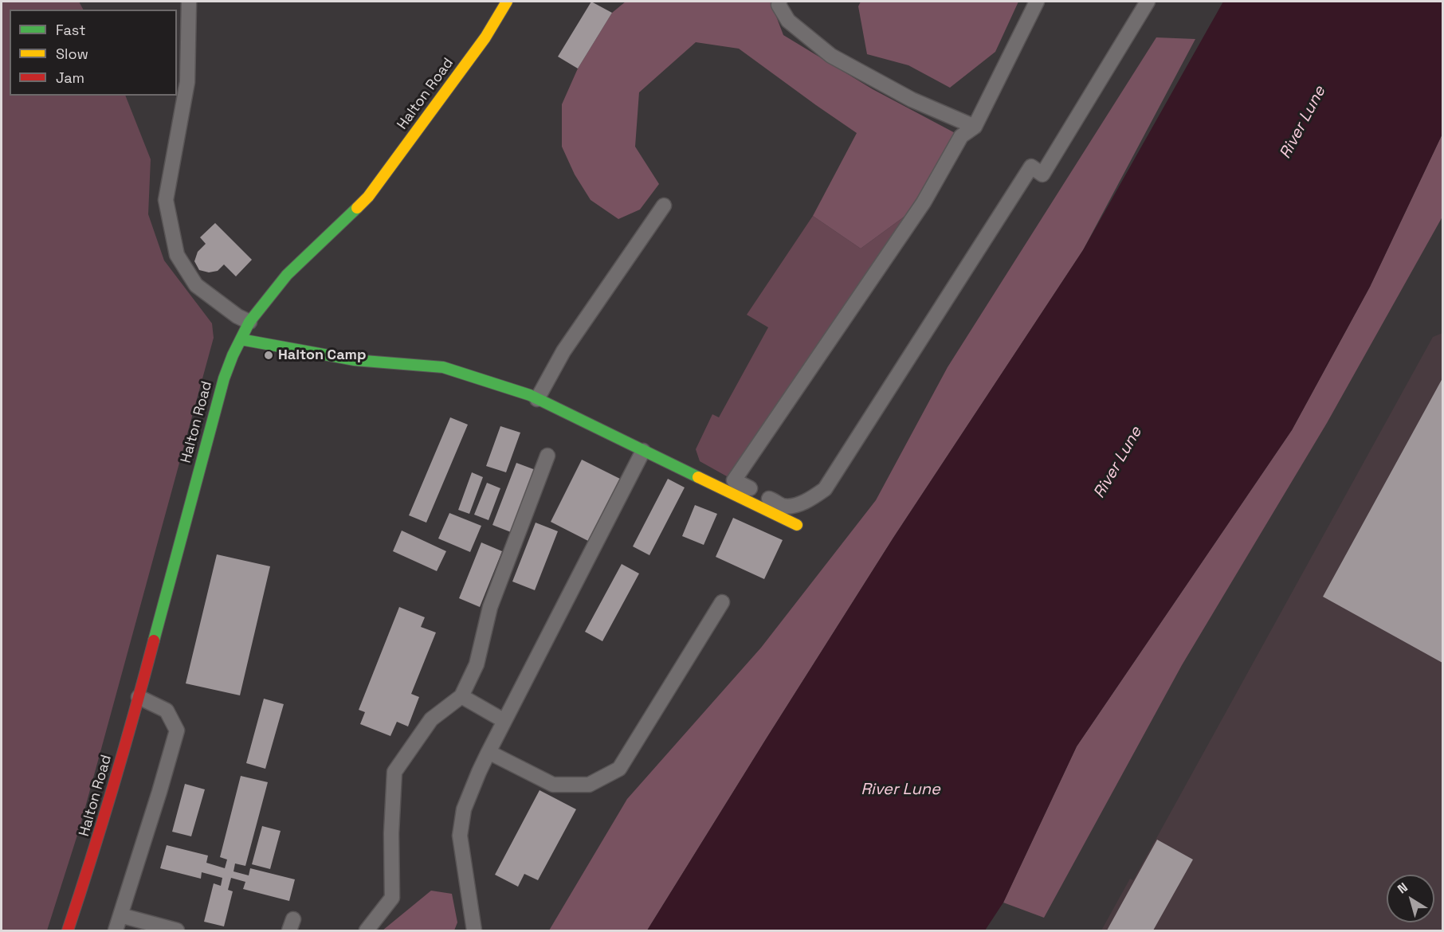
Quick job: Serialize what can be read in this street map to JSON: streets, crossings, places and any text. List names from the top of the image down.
{
  "streets": {
    "street": ["Halton Road"]
  },
  "water": ["River Lune"],
  "places": ["Halton Camp"],
  "legend": ["Fast", "Slow", "Jam"],
  "north": "top left"
}
